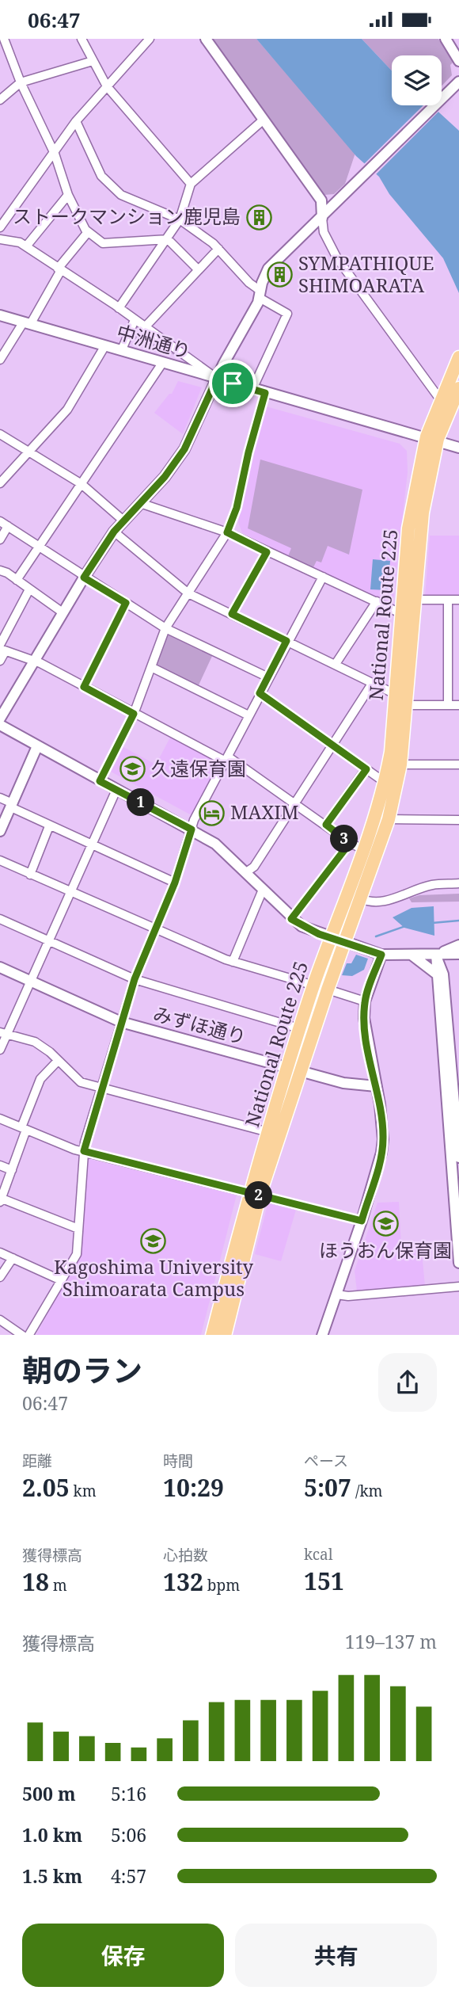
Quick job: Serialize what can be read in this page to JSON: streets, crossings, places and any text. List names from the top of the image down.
{
  "streets": {
    "highway": ["National Route 225"],
    "street": ["中洲通り", "みずほ通り"]
  },
  "crossings": [
    ["中洲通り", "National Route 225"],
    ["National Route 225", "みずほ通り"]
  ],
  "places": {
    "building": ["ストークマンション鹿児島", "SYMPATHIQUE SHIMOARATA"],
    "school or university": ["久遠保育園", "ほうおん保育園", "Kagoshima University Shimoarata Campus"],
    "hotel": ["MAXIM"]
  },
  "page": {
    "status": "06:47",
    "pins": ["1", "3", "2"],
    "heading": ["朝のラン", "06:47"],
    "stats": [
      ["距離", "2.05 km"],
      ["時間", "10:29"],
      ["ペース", "5:07 /km"],
      ["獲得標高", "18 m"],
      ["心拍数", "132 bpm"],
      ["kcal", "151"]
    ],
    "chart": ["獲得標高", "119–137 m"],
    "list": [
      {
        "name": "500 m",
        "note": "5:16"
      },
      {
        "name": "1.0 km",
        "note": "5:06"
      },
      {
        "name": "1.5 km",
        "note": "4:57"
      }
    ],
    "buttons": ["保存", "共有"]
  }
}
